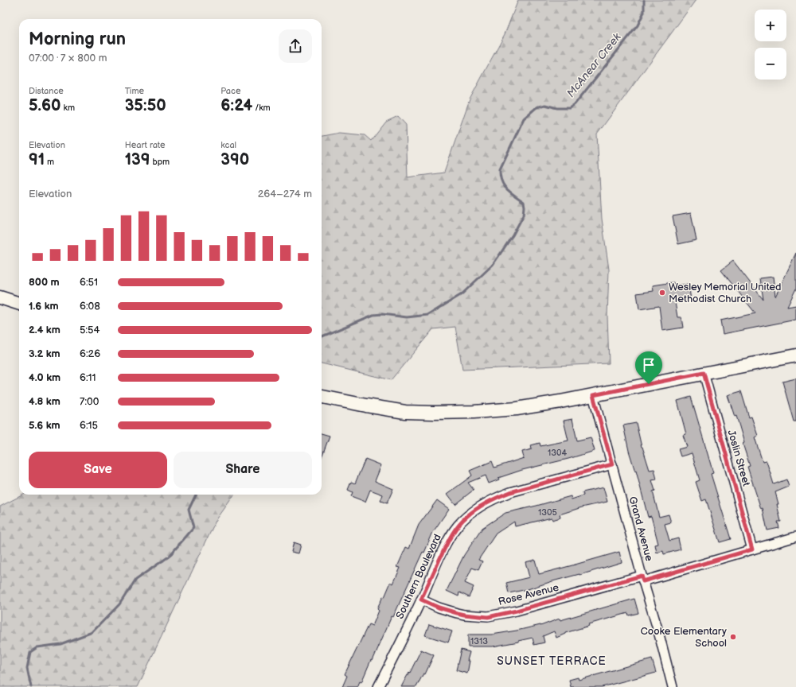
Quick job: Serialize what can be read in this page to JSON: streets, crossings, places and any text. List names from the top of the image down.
{
  "streets": {
    "street": [
      "Joslin Street",
      "Grand Avenue",
      "Southern Boulevard",
      "Rose Avenue"
    ]
  },
  "crossings": [
    ["Joslin Street", "Rose Avenue"],
    ["Grand Avenue", "Southern Boulevard"],
    ["Grand Avenue", "Rose Avenue"],
    ["Southern Boulevard", "Rose Avenue"]
  ],
  "districts": ["SUNSET TERRACE"],
  "water": ["McAnear Creek"],
  "places": ["Wesley Memorial United Methodist Church", "Cooke Elementary School"],
  "house_numbers": ["1304", "1305", "1313"],
  "page": {
    "map_buttons": ["+", "−"],
    "heading": ["Morning run", "07:00 · 7 × 800 m"],
    "stats": [
      ["Distance", "5.60 km"],
      ["Time", "35:50"],
      ["Pace", "6:24 /km"],
      ["Elevation", "91 m"],
      ["Heart rate", "139 bpm"],
      ["kcal", "390"]
    ],
    "chart": ["Elevation", "264–274 m"],
    "list": [
      {
        "name": "800 m",
        "note": "6:51"
      },
      {
        "name": "1.6 km",
        "note": "6:08"
      },
      {
        "name": "2.4 km",
        "note": "5:54"
      },
      {
        "name": "3.2 km",
        "note": "6:26"
      },
      {
        "name": "4.0 km",
        "note": "6:11"
      },
      {
        "name": "4.8 km",
        "note": "7:00"
      },
      {
        "name": "5.6 km",
        "note": "6:15"
      }
    ],
    "buttons": ["Save", "Share"]
  }
}
